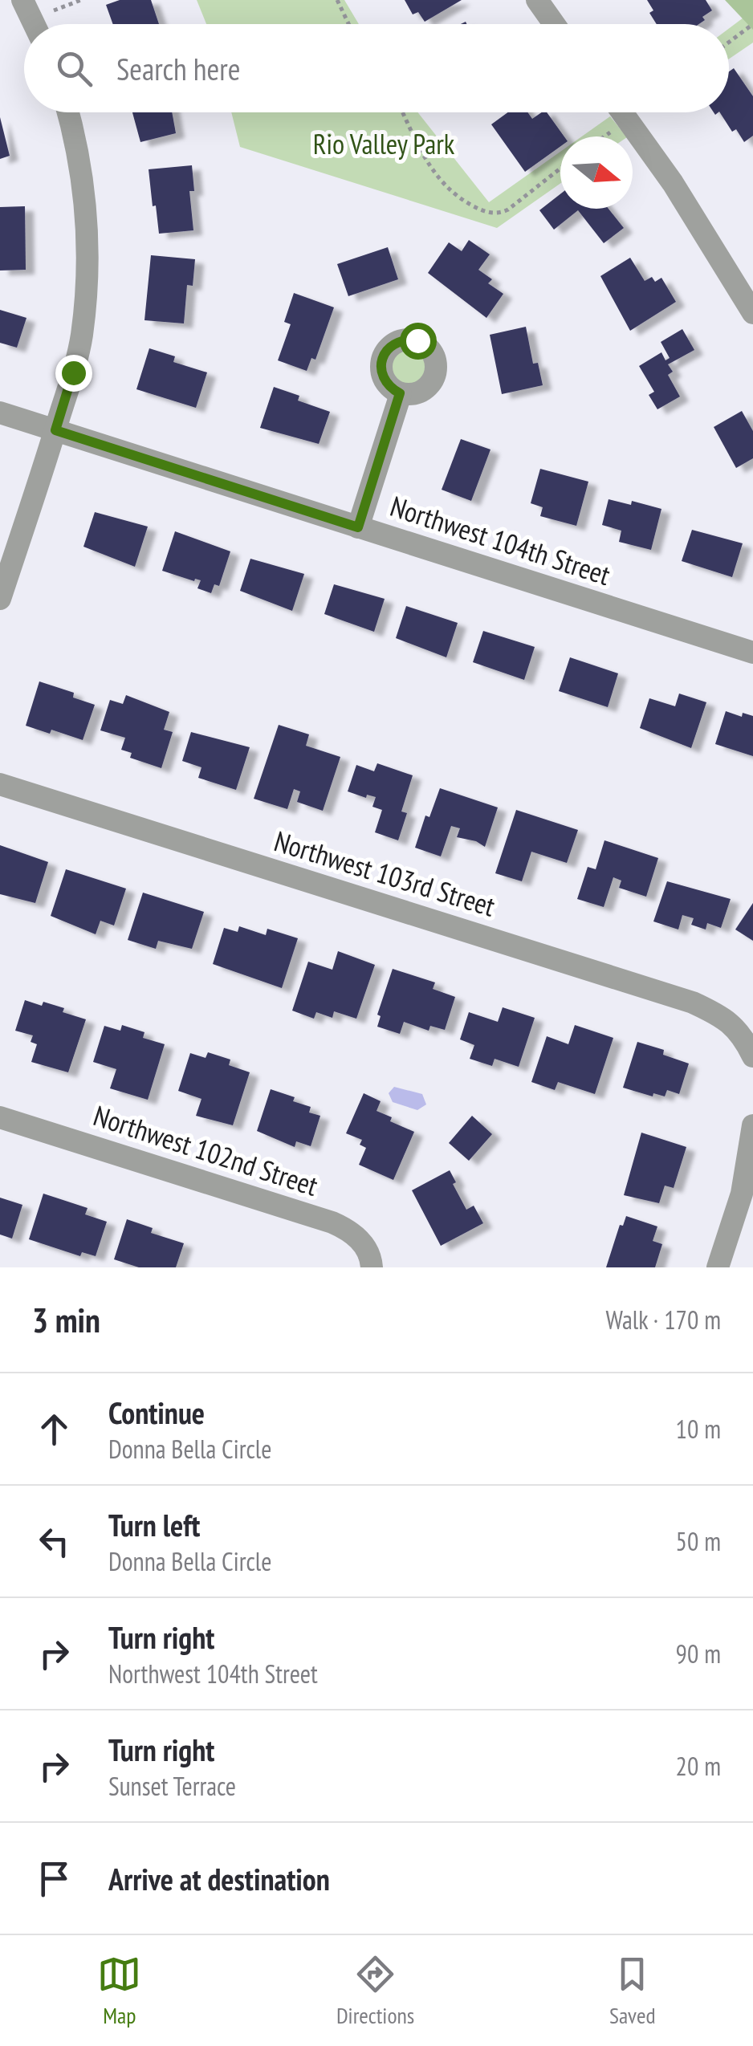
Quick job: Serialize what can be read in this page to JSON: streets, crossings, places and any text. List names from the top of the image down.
{
  "streets": {
    "street": ["Northwest 104th Street", "Northwest 103rd Street", "Northwest 102nd Street"]
  },
  "parks": ["Rio Valley Park"],
  "north": "right",
  "page": {
    "search": "Search here",
    "heading": ["3 min", "Walk · 170 m"],
    "list": [
      ["Continue", "Donna Bella Circle", "10 m"],
      ["Turn left", "Donna Bella Circle", "50 m"],
      ["Turn right", "Northwest 104th Street", "90 m"],
      ["Turn right", "Sunset Terrace", "20 m"],
      "Arrive at destination"
    ],
    "nav": ["Map", "Directions", "Saved"]
  }
}
